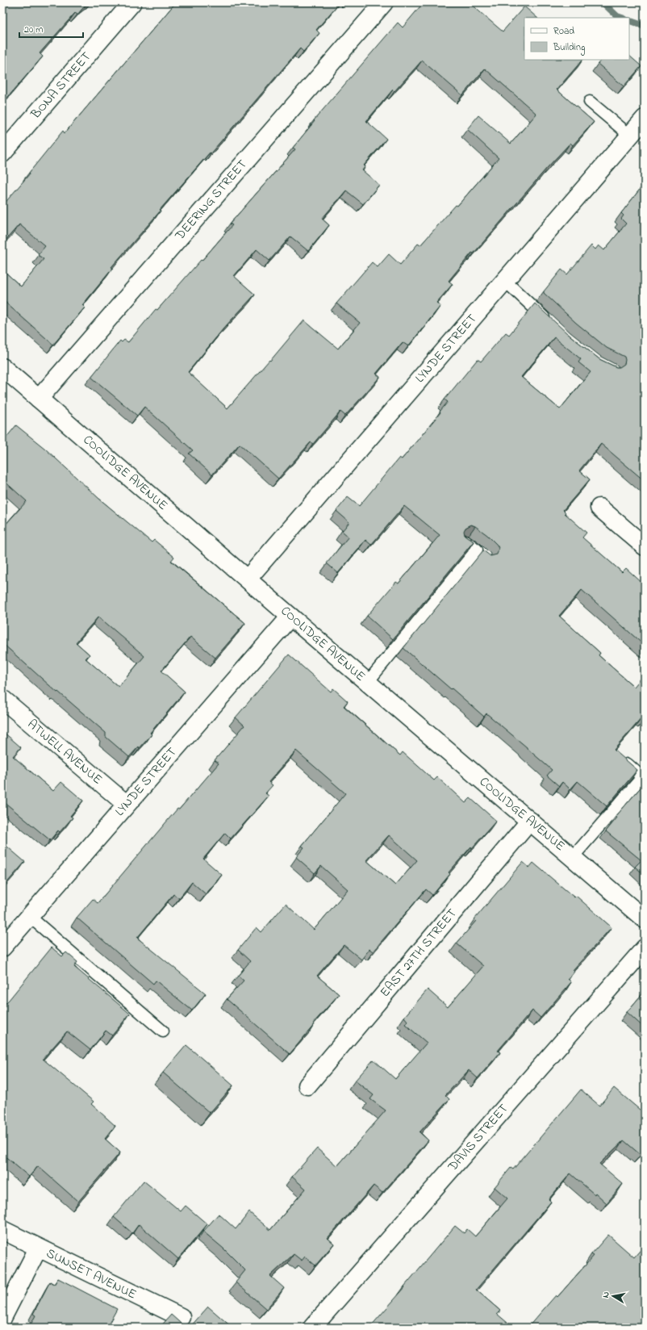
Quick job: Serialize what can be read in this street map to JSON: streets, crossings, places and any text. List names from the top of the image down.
{
  "streets": {
    "street": [
      "BONA STREET",
      "DEERING STREET",
      "LYNDE STREET",
      "COOLIDGE AVENUE",
      "ATWELL AVENUE",
      "EAST 27TH STREET",
      "DAVIS STREET",
      "SUNSET AVENUE"
    ]
  },
  "crossings": [
    ["DEERING STREET", "COOLIDGE AVENUE"],
    ["LYNDE STREET", "COOLIDGE AVENUE"],
    ["LYNDE STREET", "ATWELL AVENUE"],
    ["COOLIDGE AVENUE", "EAST 27TH STREET"]
  ],
  "legend": ["Road", "Building"],
  "scale_bar": "20 m",
  "north": "left"
}
